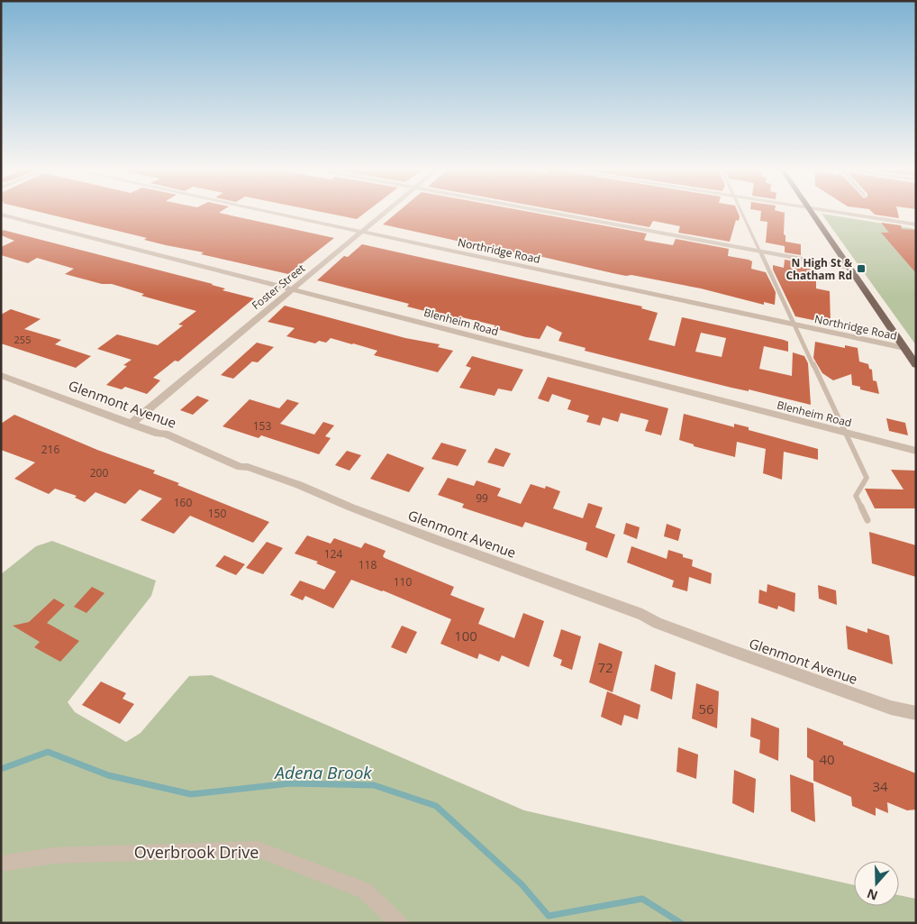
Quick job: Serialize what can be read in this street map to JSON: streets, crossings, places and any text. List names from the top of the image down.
{
  "streets": {
    "street": [
      "Northridge Road",
      "Foster Street",
      "Blenheim Road",
      "Glenmont Avenue",
      "Overbrook Drive"
    ]
  },
  "crossings": [
    ["Northridge Road", "Foster Street"],
    ["Foster Street", "Blenheim Road"],
    ["Foster Street", "Glenmont Avenue"]
  ],
  "water": ["Adena Brook"],
  "places": {
    "transit": ["N High St & Chatham Rd"]
  },
  "house_numbers": [
    "255",
    "153",
    "216",
    "200",
    "99",
    "160",
    "150",
    "124",
    "118",
    "110",
    "100",
    "72",
    "56",
    "40",
    "34"
  ],
  "north": "bottom"
}
